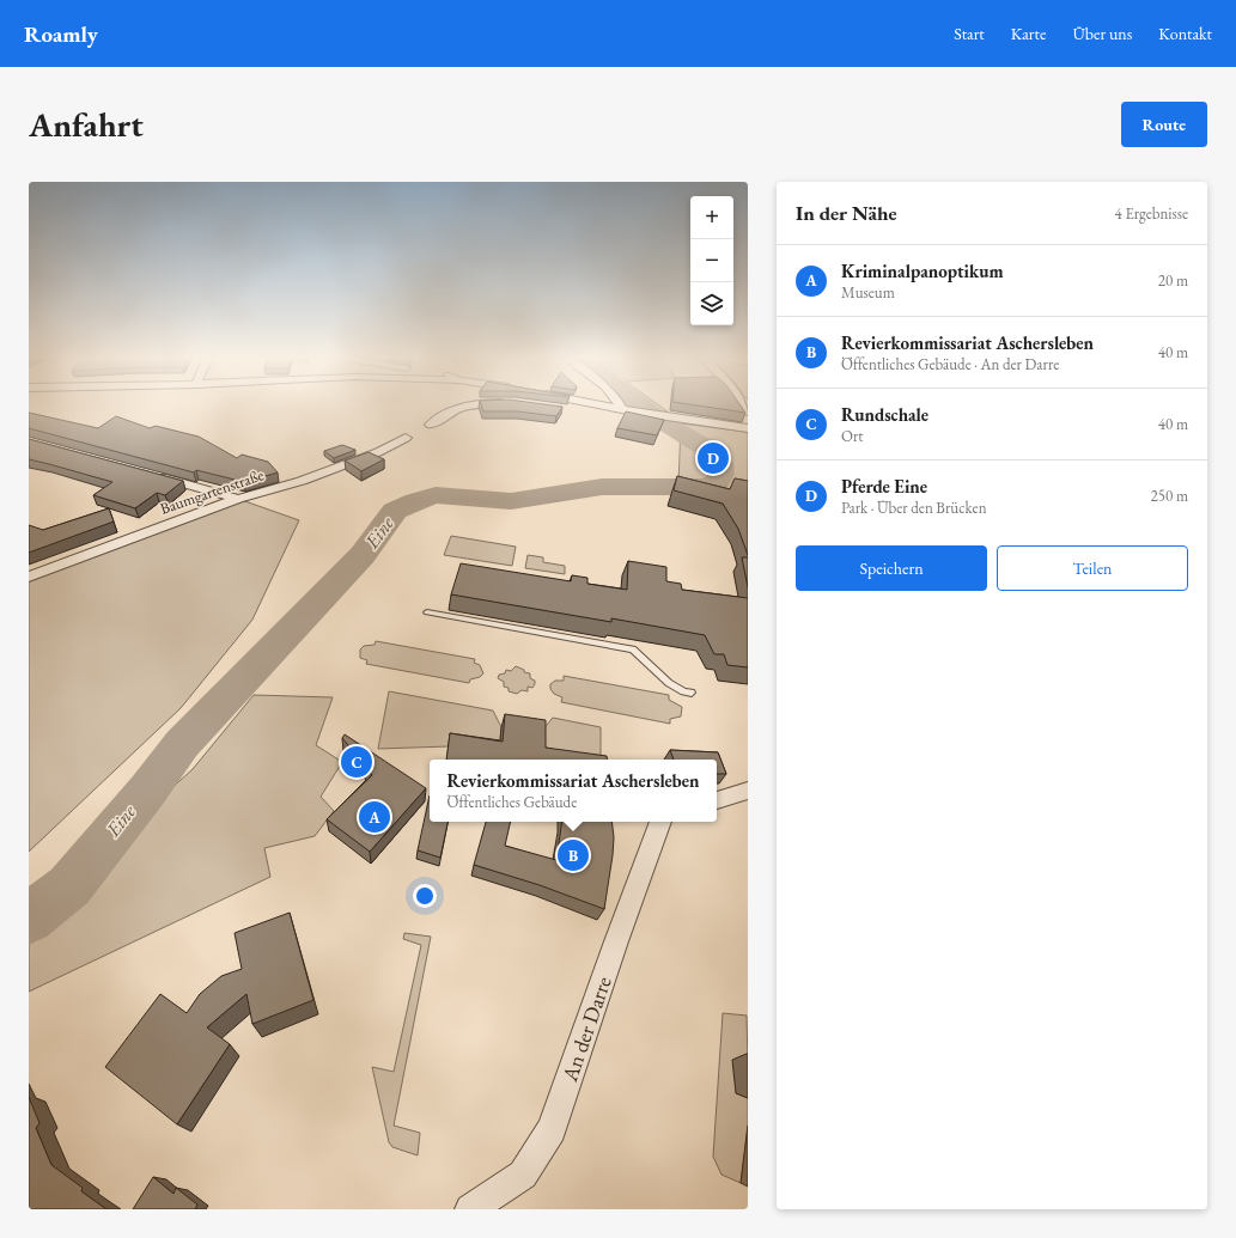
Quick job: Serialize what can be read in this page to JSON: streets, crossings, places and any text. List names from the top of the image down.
{
  "streets": {
    "street": ["Baumgartenstraße", "An der Darre"]
  },
  "water": ["Eine"],
  "page": {
    "header": "Roamly",
    "nav": [
      "Start",
      "Karte",
      "Über uns",
      "Kontakt"
    ],
    "buttons": [
      "Route",
      ["Speichern", "Teilen"]
    ],
    "title": "Anfahrt",
    "heading": ["In der Nähe", "4 Ergebnisse"],
    "map_buttons": ["+", "−"],
    "list": [
      {
        "mark": "A",
        "name": "Kriminalpanoptikum",
        "note": "Museum",
        "value": "20 m"
      },
      {
        "mark": "B",
        "name": "Revierkommissariat Aschersleben",
        "note": "Öffentliches Gebäude · An der Darre",
        "value": "40 m"
      },
      {
        "mark": "C",
        "name": "Rundschale",
        "note": "Ort",
        "value": "40 m"
      },
      {
        "mark": "D",
        "name": "Pferde Eine",
        "note": "Park · Über den Brücken",
        "value": "250 m"
      }
    ],
    "pins": [
      "D",
      "C",
      "A",
      "B"
    ],
    "popup": ["Revierkommissariat Aschersleben", "Öffentliches Gebäude"]
  }
}
